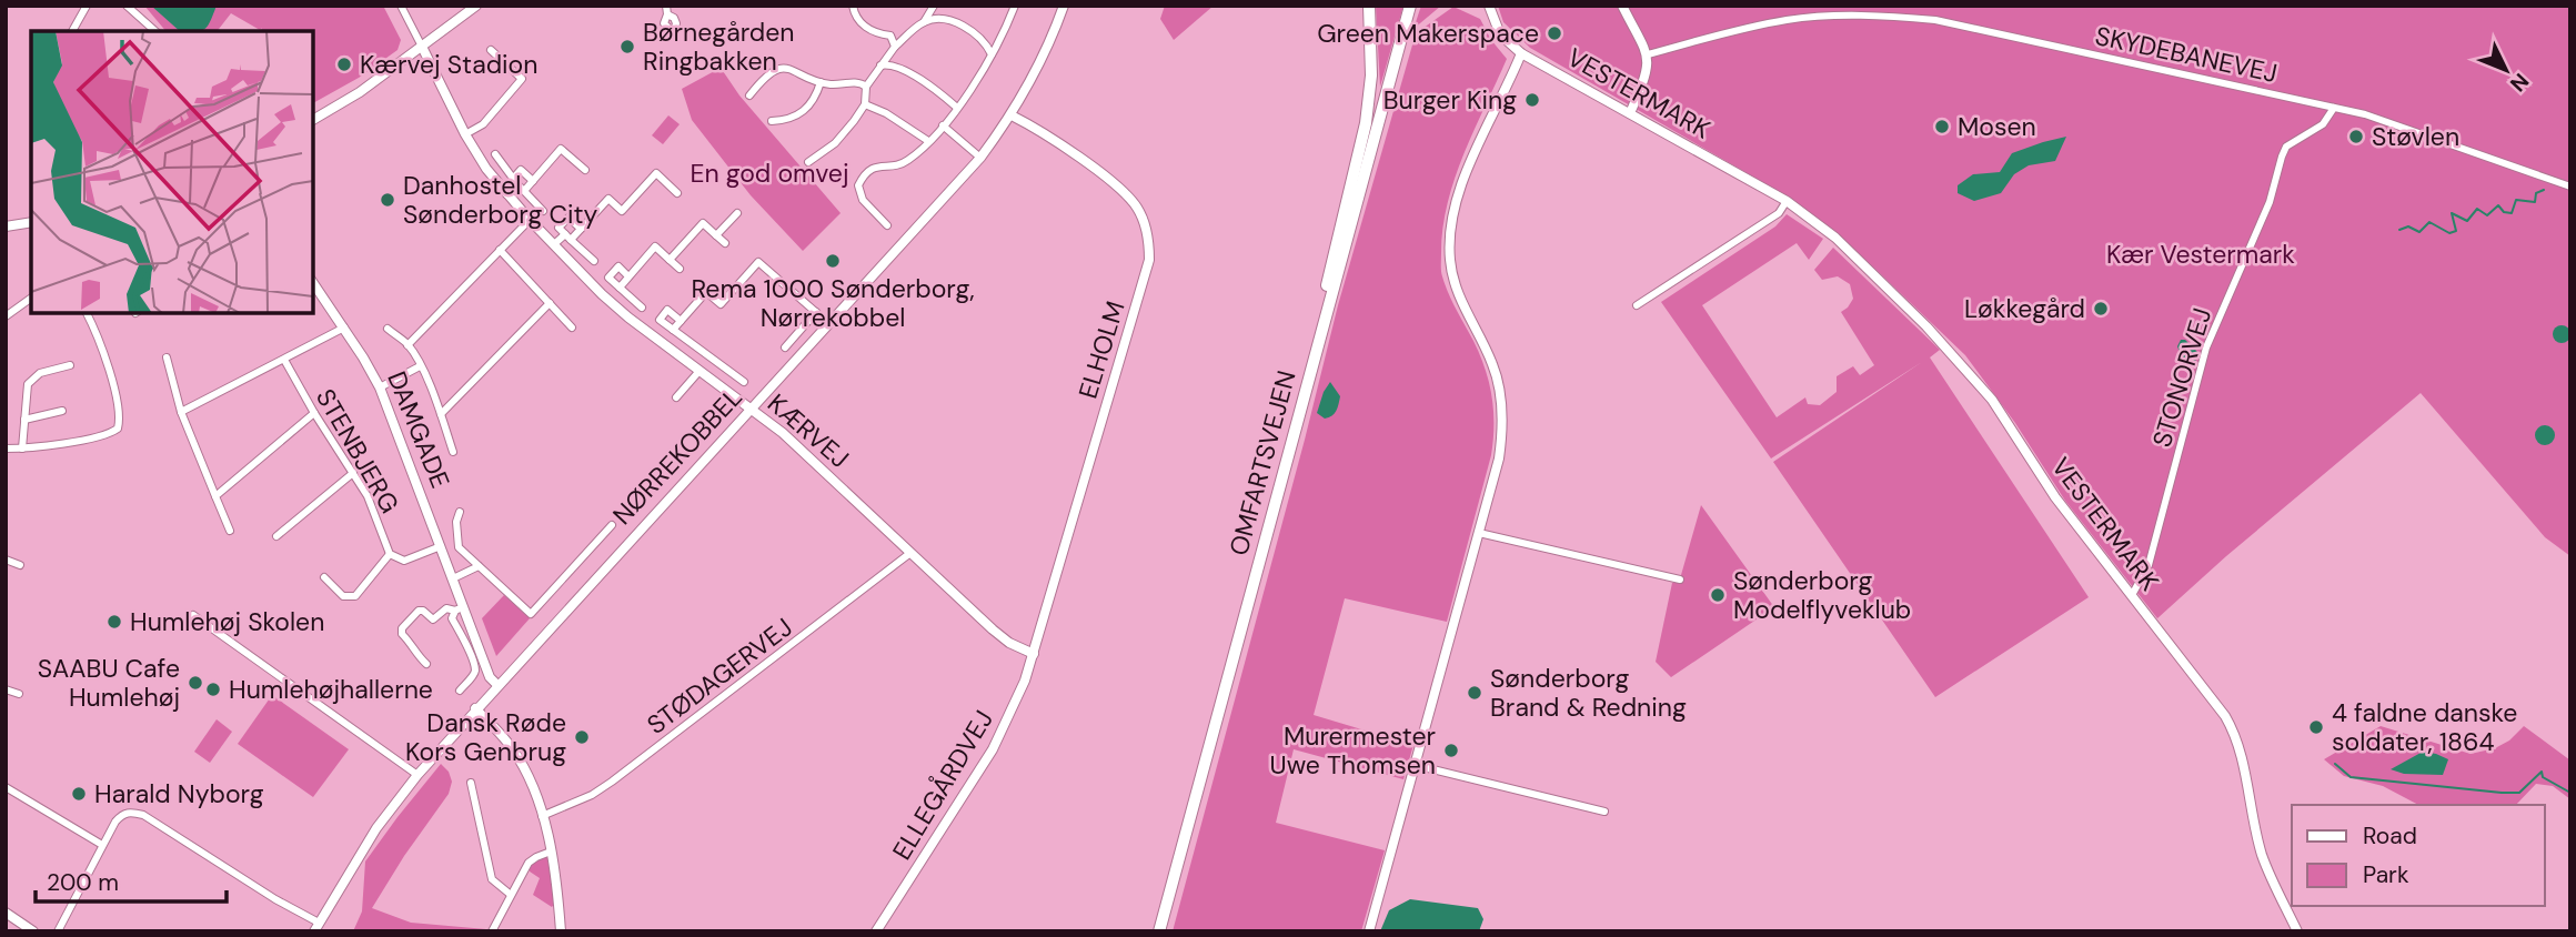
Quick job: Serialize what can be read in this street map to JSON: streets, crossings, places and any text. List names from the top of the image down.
{
  "streets": {
    "highway": ["OMFARTSVEJEN"],
    "street": [
      "SKYDEBANEVEJ",
      "VESTERMARK",
      "ELHOLM",
      "STONORVEJ",
      "DAMGADE",
      "KÆRVEJ",
      "STENBJERG",
      "NØRREKOBBEL",
      "STØDAGERVEJ",
      "ELLEGÅRDVEJ"
    ]
  },
  "crossings": [
    ["SKYDEBANEVEJ", "STONORVEJ"],
    ["VESTERMARK", "STONORVEJ"],
    ["ELHOLM", "KÆRVEJ"],
    ["ELHOLM", "NØRREKOBBEL"],
    ["ELHOLM", "ELLEGÅRDVEJ"],
    ["DAMGADE", "STENBJERG"],
    ["DAMGADE", "NØRREKOBBEL"],
    ["KÆRVEJ", "NØRREKOBBEL"],
    ["KÆRVEJ", "STØDAGERVEJ"],
    ["KÆRVEJ", "ELLEGÅRDVEJ"]
  ],
  "parks": ["En god omvej", "Kær Vestermark"],
  "places": [
    "Green Makerspace",
    "Børnegården Ringbakken",
    "Kærvej Stadion",
    "Burger King",
    "Mosen",
    "Støvlen",
    "Danhostel Sønderborg City",
    "Rema 1000 Sønderborg, Nørrekobbel",
    "Løkkegård",
    "Sønderborg Modelflyveklub",
    "Humlehøj Skolen",
    "SAABU Cafe Humlehøj",
    "Humlehøjhallerne",
    "Sønderborg Brand & Redning",
    "4 faldne danske soldater, 1864",
    "Dansk Røde Kors Genbrug",
    "Murermester Uwe Thomsen",
    "Harald Nyborg"
  ],
  "legend": ["Road", "Park"],
  "scale_bar": "200 m",
  "north": "bottom right"
}
